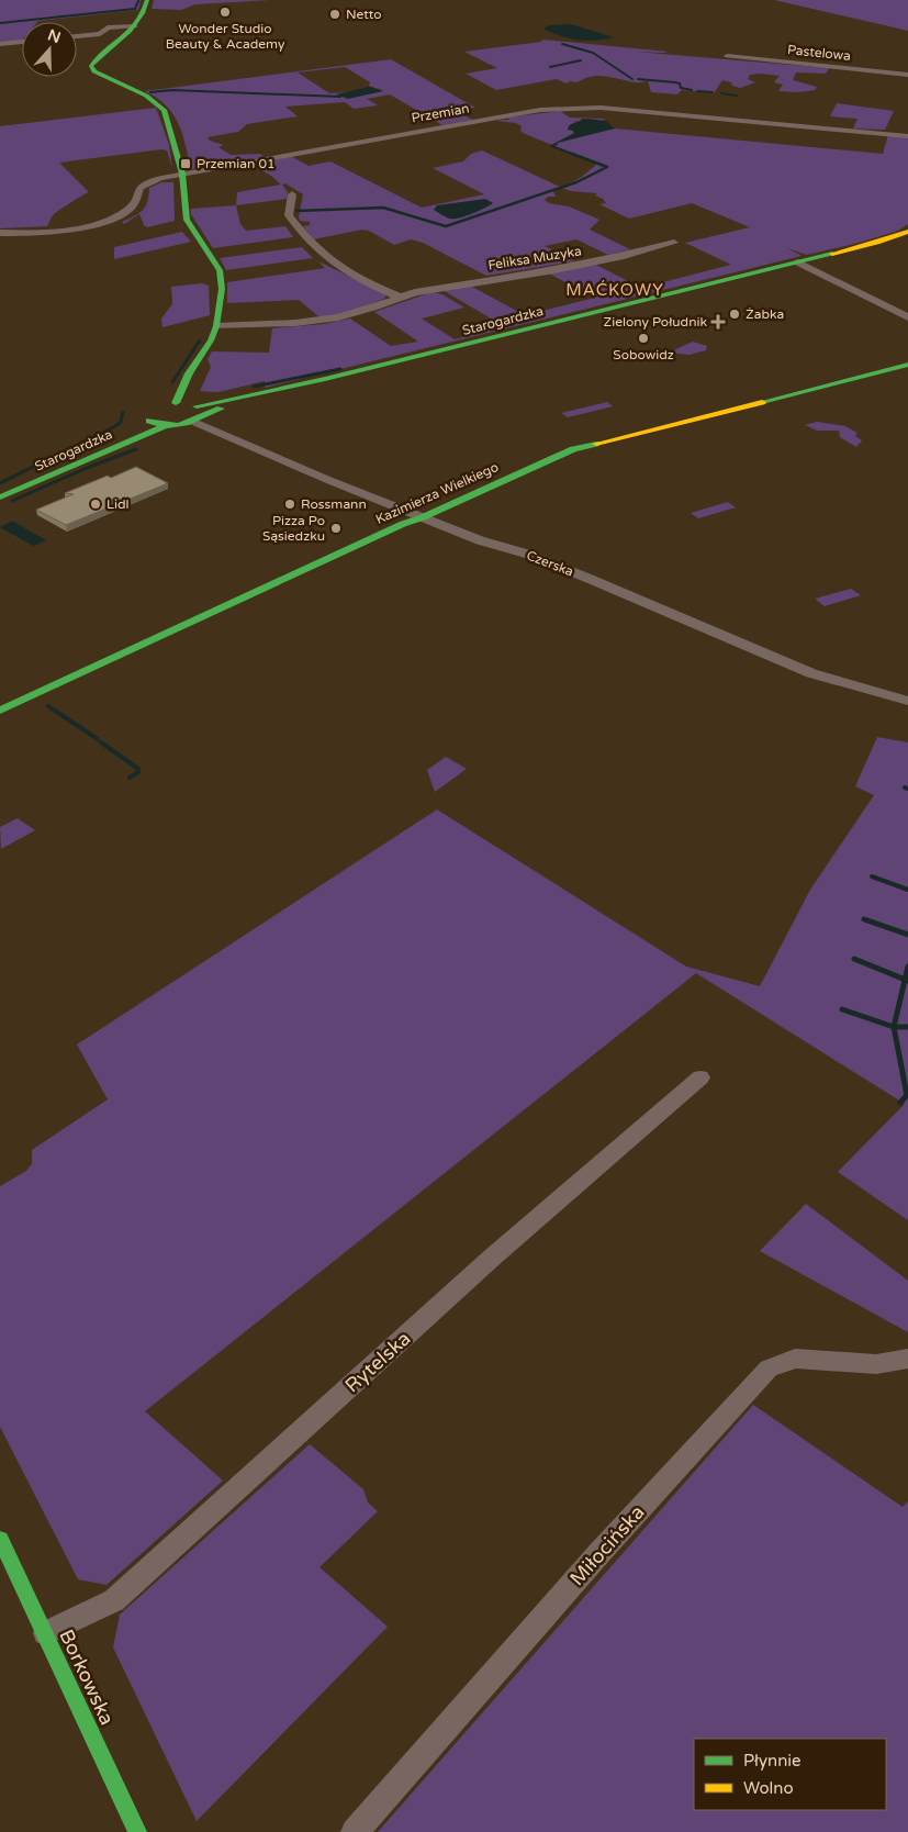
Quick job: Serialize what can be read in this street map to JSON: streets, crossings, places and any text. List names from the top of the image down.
{
  "streets": {
    "main road": ["Starogardzka", "Kazimierza Wielkiego", "Borkowska"],
    "street": [
      "Pastelowa",
      "Przemian",
      "Feliksa Muzyka",
      "Czerska",
      "Rytelska",
      "Miłocińska"
    ]
  },
  "crossings": [
    ["Starogardzka", "Czerska"],
    ["Kazimierza Wielkiego", "Czerska"],
    ["Rytelska", "Borkowska"]
  ],
  "districts": ["MAĆKOWY"],
  "places": {
    "other": [
      "Wonder Studio Beauty & Academy",
      "Netto",
      "Żabka",
      "Sobowidz",
      "Lidl",
      "Rossmann",
      "Pizza Po Sąsiedzku"
    ],
    "transit": ["Przemian 01"],
    "health": ["Zielony Południk"]
  },
  "legend": ["Płynnie", "Wolno"],
  "north": "top"
}
